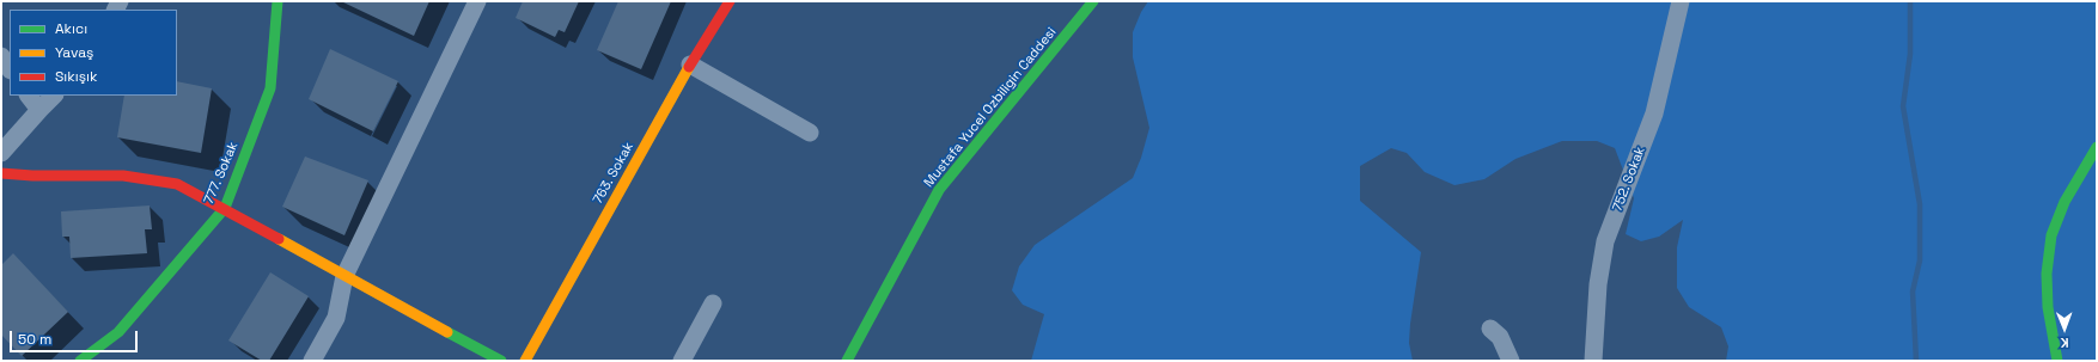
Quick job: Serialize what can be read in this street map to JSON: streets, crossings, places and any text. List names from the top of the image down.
{
  "streets": {
    "street": [
      "Mustafa Yucel Ozbiligin Caddesi",
      "777. Sokak",
      "763. Sokak",
      "752. Sokak"
    ]
  },
  "legend": ["Akıcı", "Yavaş", "Sıkışık"],
  "scale_bar": "50 m",
  "north": "bottom"
}
